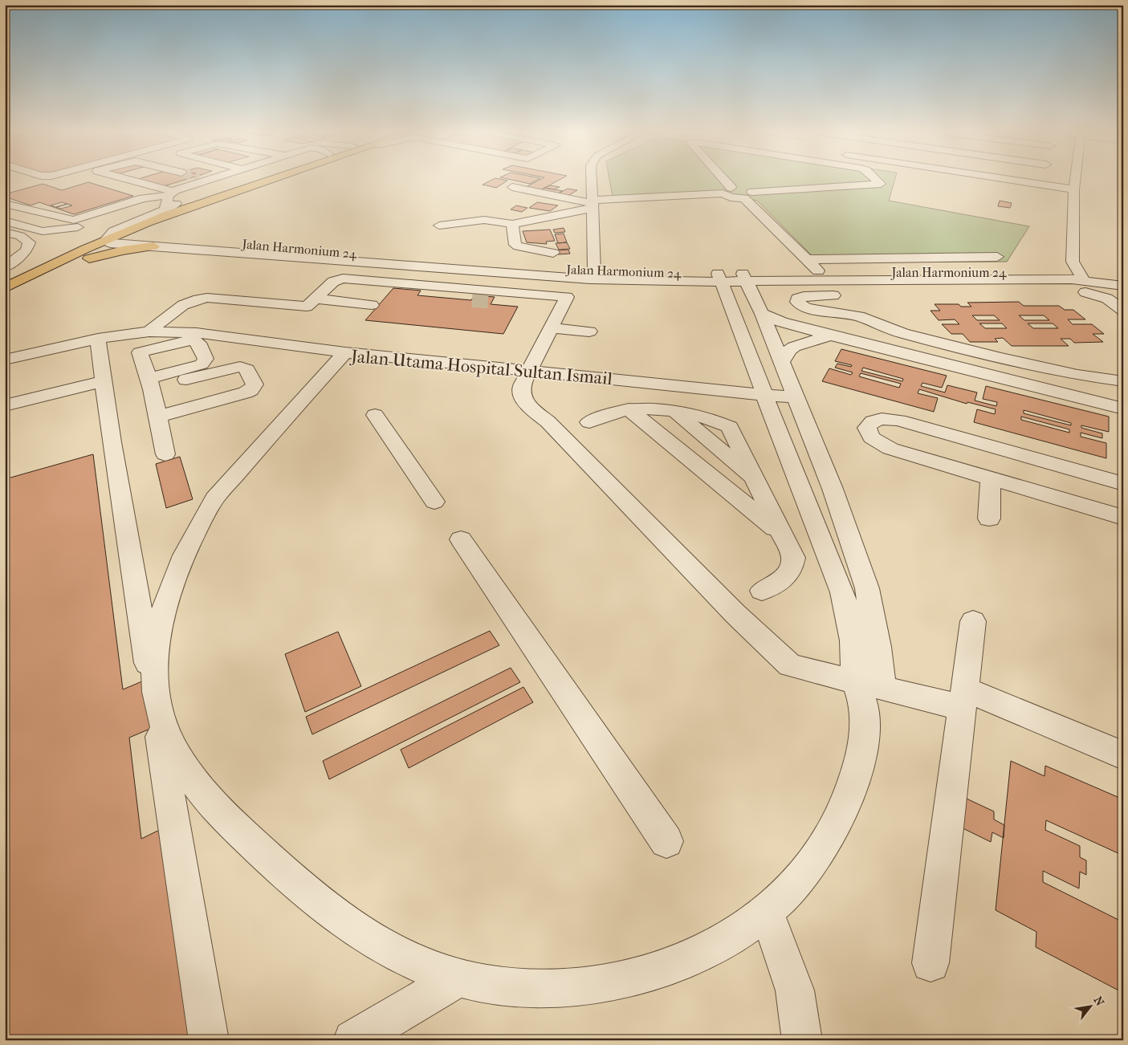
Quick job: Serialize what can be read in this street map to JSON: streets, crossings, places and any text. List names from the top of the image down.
{
  "streets": {
    "street": ["Jalan Harmonium 24", "Jalan Utama Hospital Sultan Ismail"]
  },
  "north": "top right"
}
